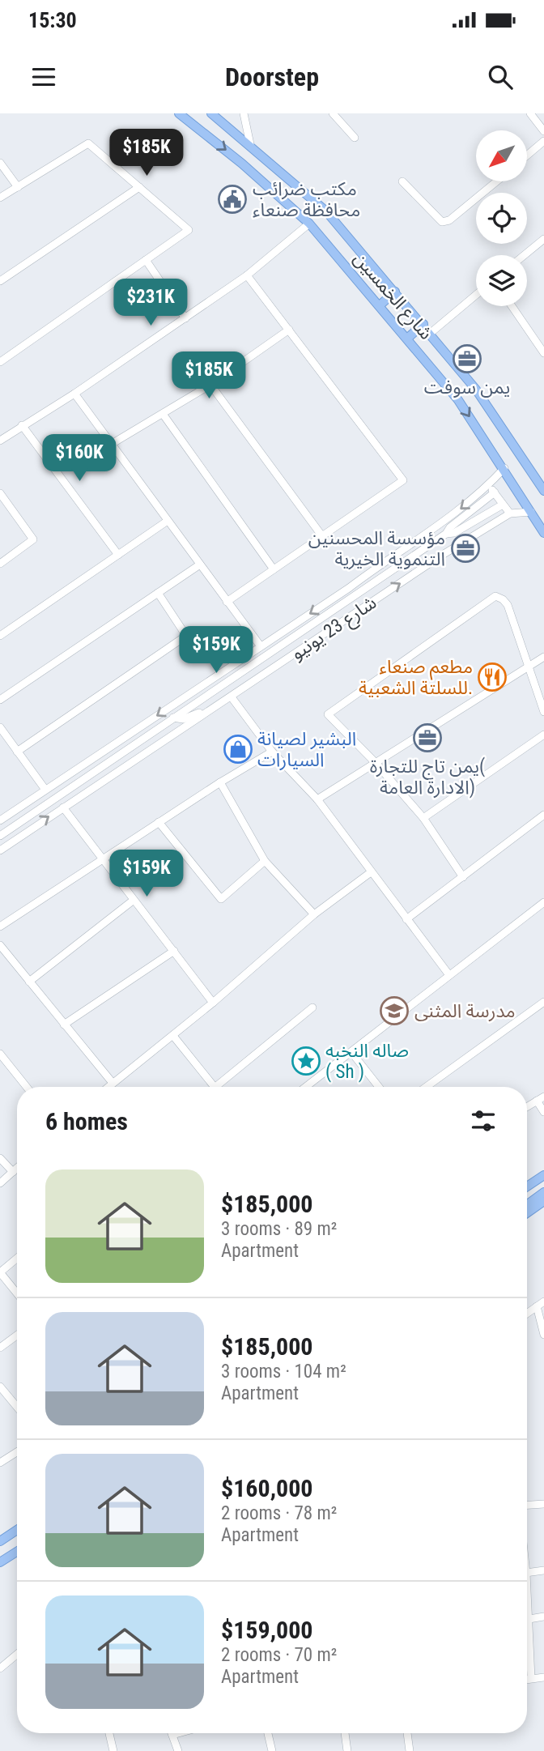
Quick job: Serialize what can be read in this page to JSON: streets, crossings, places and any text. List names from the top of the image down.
{
  "streets": {
    "main road": ["شارع الخمسين"],
    "street": ["شارع 23 يونيو"]
  },
  "crossings": [
    ["شارع الخمسين", "شارع 23 يونيو"]
  ],
  "places": {
    "public building": ["مكتب ضرائب محافظة صنعاء"],
    "office": ["يمن سوفت", "مؤسسة المحسنين التنموية الخيرية", "يمن تاج للتجارة( الادارة العامة)"],
    "restaurant": ["مطعم صنعاء للسلتة الشعبية."],
    "shop": ["البشير لصيانة السيارات"],
    "school or university": ["مدرسة المثنى"],
    "place": ["صاله النخبه ( Sh )"]
  },
  "north": "bottom left",
  "page": {
    "status": "15:30",
    "header": "Doorstep",
    "price": [
      "$185K",
      "$231K",
      "$185K",
      "$160K",
      "$159K",
      "$159K"
    ],
    "heading": "6 homes",
    "list": [
      {
        "name": "$185,000",
        "note": "3 rooms · 89 m² · Apartment"
      },
      {
        "name": "$185,000",
        "note": "3 rooms · 104 m² · Apartment"
      },
      {
        "name": "$160,000",
        "note": "2 rooms · 78 m² · Apartment"
      },
      {
        "name": "$159,000",
        "note": "2 rooms · 70 m² · Apartment"
      }
    ]
  }
}
